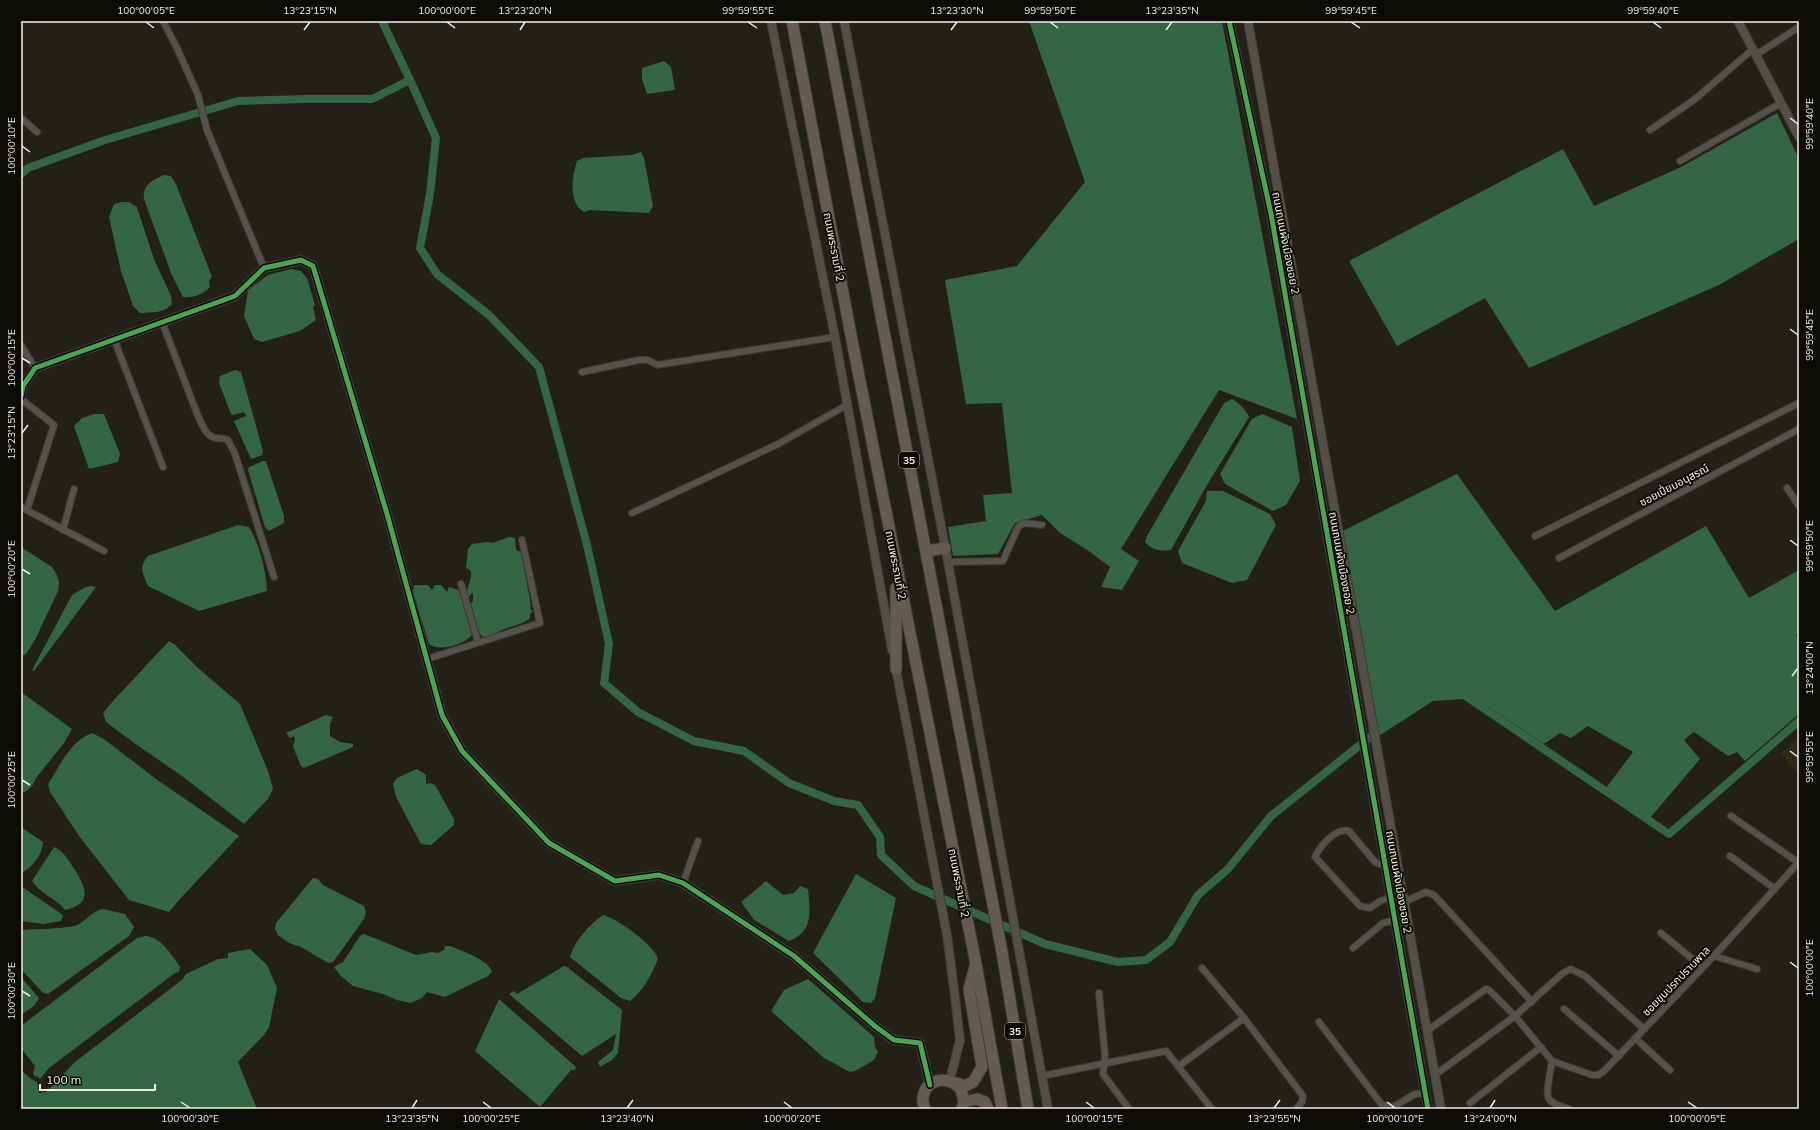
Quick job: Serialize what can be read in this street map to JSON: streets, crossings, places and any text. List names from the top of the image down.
{
  "streets": {
    "highway": ["ถนนพระรามที่ 2", "35"],
    "street": ["ถนนถนนผังเมืองซอย 2", "ซอยเปี่ยมอนุสรณ์", "ซอยขุนปรกปราบพาล"]
  },
  "scale_bar": "100 m",
  "coordinates": [
    "100°00'05\"E",
    "13°23'15\"N",
    "100°00'00\"E",
    "13°23'20\"N",
    "99°59'55\"E",
    "13°23'30\"N",
    "99°59'50\"E",
    "13°23'35\"N",
    "99°59'45\"E",
    "99°59'40\"E",
    "100°00'10\"E",
    "100°00'15\"E",
    "100°00'20\"E",
    "13°24'00\"N",
    "100°00'25\"E",
    "100°00'30\"E",
    "13°23'40\"N",
    "13°23'55\"N"
  ]
}
